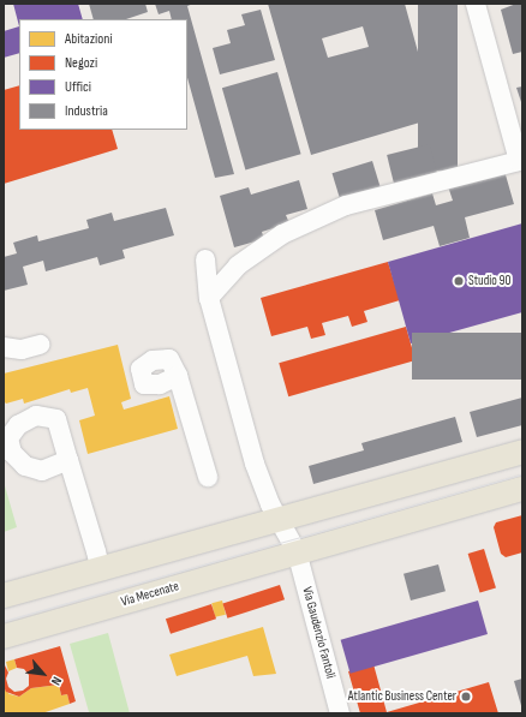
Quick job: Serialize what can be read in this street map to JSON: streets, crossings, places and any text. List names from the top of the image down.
{
  "streets": {
    "main road": ["Via Mecenate"],
    "street": ["Via Gaudenzio Fantoli"]
  },
  "crossings": [
    ["Via Mecenate", "Via Gaudenzio Fantoli"]
  ],
  "places": ["Studio 90", "Atlantic Business Center"],
  "legend": [
    "Abitazioni",
    "Negozi",
    "Uffici",
    "Industria"
  ],
  "north": "bottom right"
}
